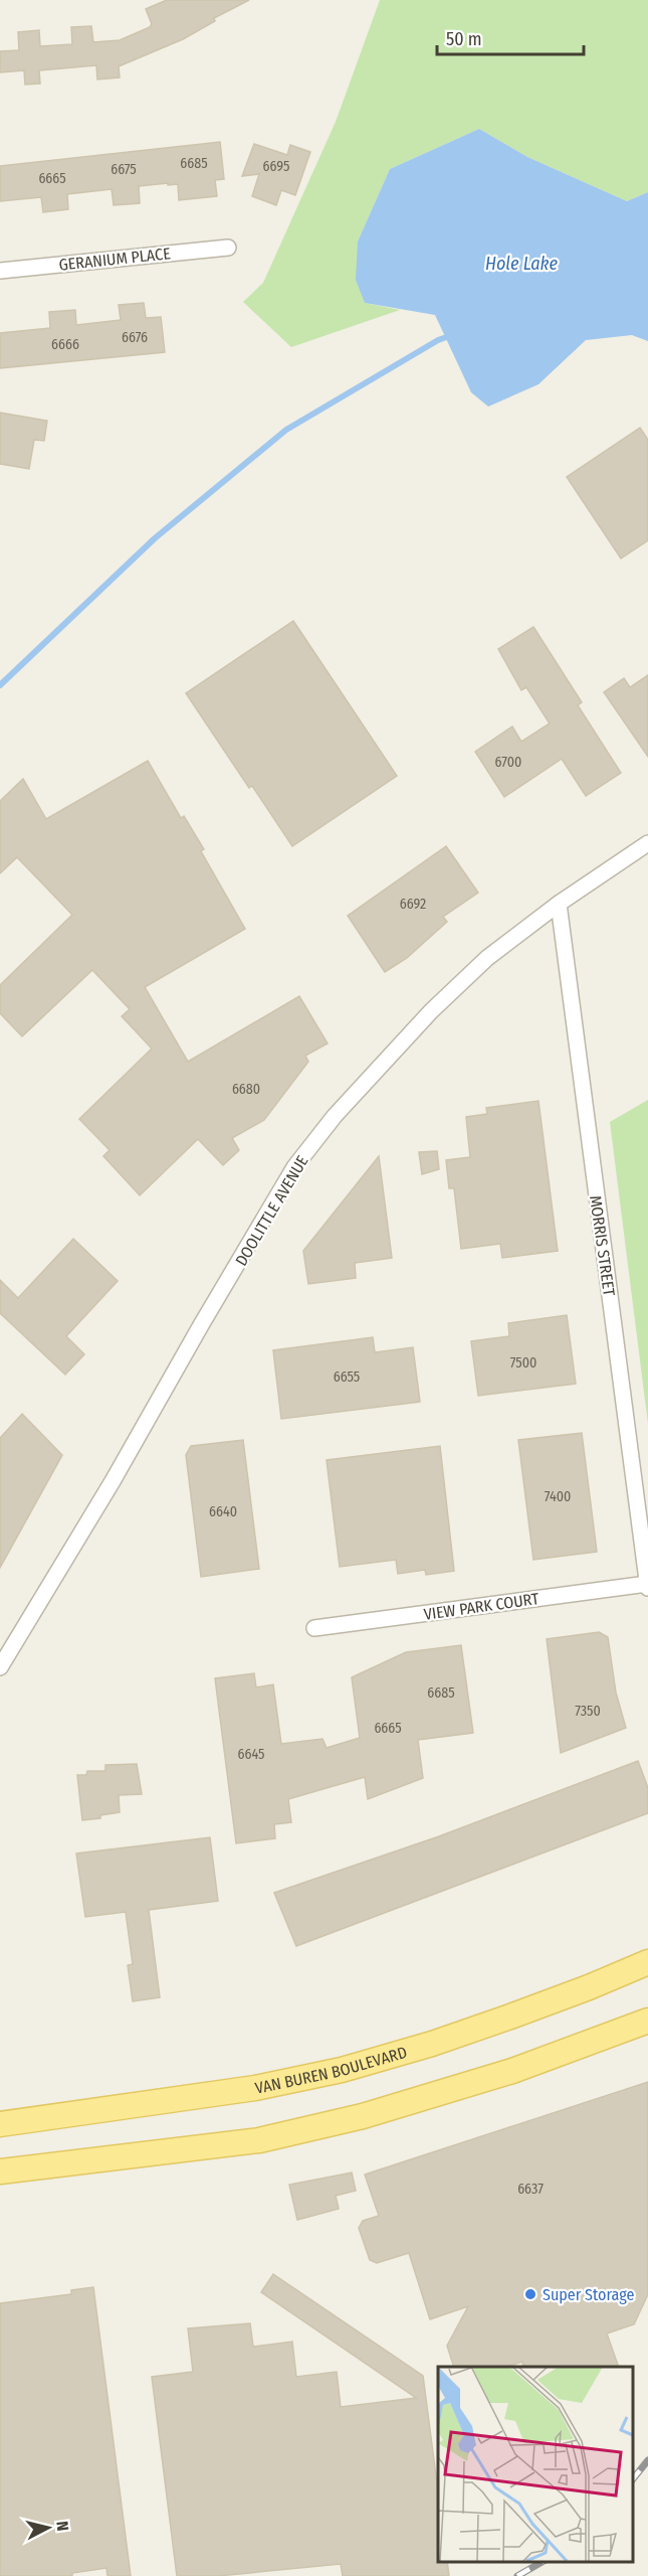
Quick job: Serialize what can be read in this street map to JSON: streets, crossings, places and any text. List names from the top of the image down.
{
  "streets": {
    "main road": ["VAN BUREN BOULEVARD"],
    "street": [
      "GERANIUM PLACE",
      "DOOLITTLE AVENUE",
      "MORRIS STREET",
      "VIEW PARK COURT"
    ]
  },
  "crossings": [
    ["DOOLITTLE AVENUE", "MORRIS STREET"],
    ["MORRIS STREET", "VIEW PARK COURT"]
  ],
  "water": ["Hole Lake"],
  "places": ["Super Storage"],
  "house_numbers": [
    "6685",
    "6695",
    "6675",
    "6665",
    "6676",
    "6666",
    "6700",
    "6692",
    "6680",
    "7500",
    "6655",
    "7400",
    "6640",
    "6685",
    "7350",
    "6665",
    "6645",
    "6637"
  ],
  "scale_bar": "50 m",
  "north": "right"
}
